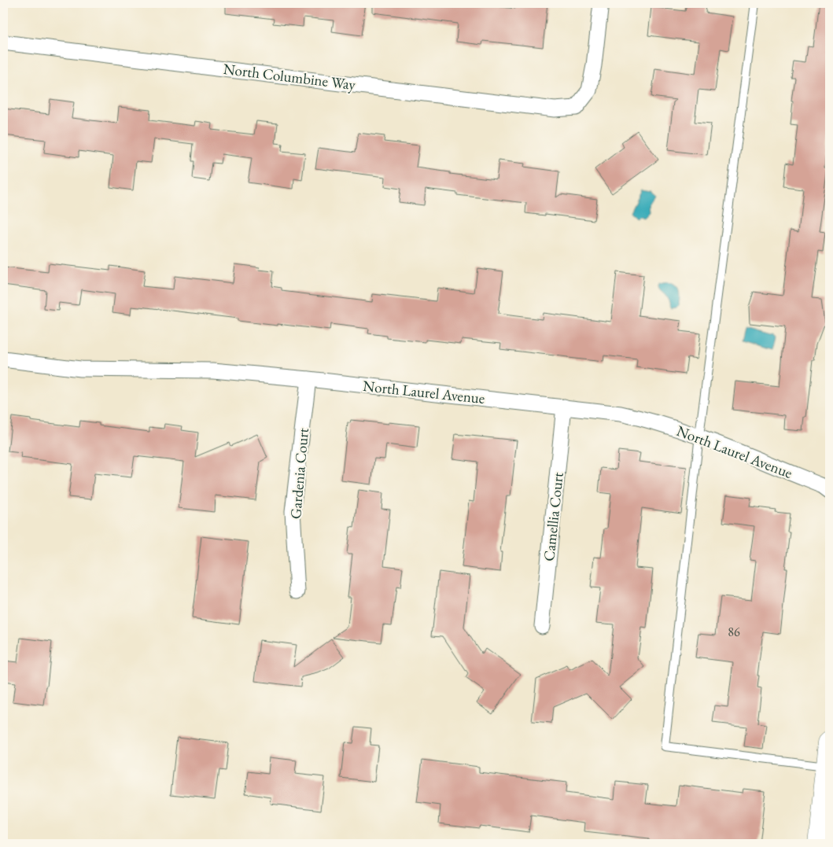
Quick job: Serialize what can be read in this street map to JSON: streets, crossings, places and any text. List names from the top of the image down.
{
  "streets": {
    "street": [
      "North Columbine Way",
      "North Laurel Avenue",
      "Gardenia Court",
      "Camellia Court"
    ]
  },
  "crossings": [
    ["North Laurel Avenue", "Gardenia Court"],
    ["North Laurel Avenue", "Camellia Court"]
  ],
  "house_numbers": ["86"]
}
